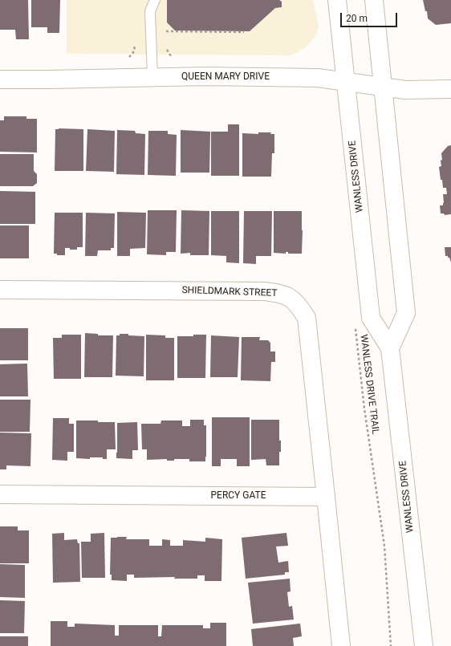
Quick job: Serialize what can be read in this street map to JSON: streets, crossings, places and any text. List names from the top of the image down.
{
  "streets": {
    "street": [
      "QUEEN MARY DRIVE",
      "WANLESS DRIVE",
      "SHIELDMARK STREET",
      "PERCY GATE"
    ],
    "path": ["WANLESS DRIVE TRAIL"]
  },
  "crossings": [
    ["QUEEN MARY DRIVE", "WANLESS DRIVE"],
    ["SHIELDMARK STREET", "PERCY GATE"]
  ],
  "scale_bar": "20 m"
}
